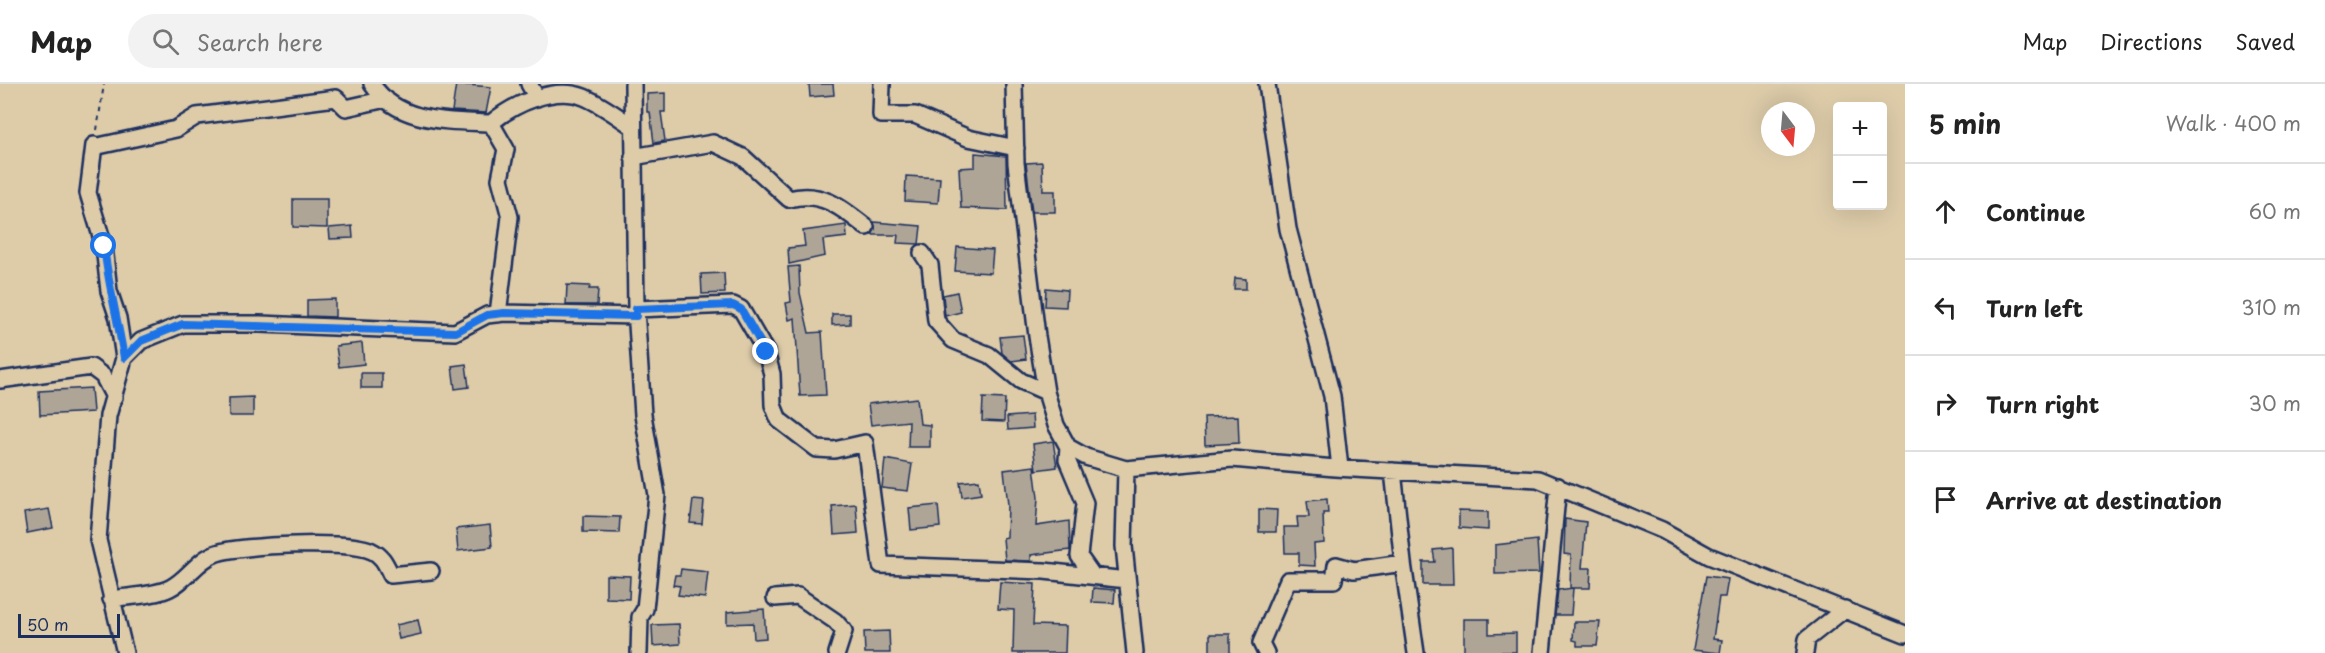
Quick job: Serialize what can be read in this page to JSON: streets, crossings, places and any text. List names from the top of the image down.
{
  "scale_bar": "50 m",
  "north": "bottom",
  "page": {
    "header": "Map",
    "search": "Search here",
    "nav": ["Map", "Directions", "Saved"],
    "heading": ["5 min", "Walk · 400 m"],
    "map_buttons": ["+", "−"],
    "list": [
      ["Continue", "60 m"],
      ["Turn left", "310 m"],
      ["Turn right", "30 m"],
      "Arrive at destination"
    ],
    "scale": "50 m"
  }
}
